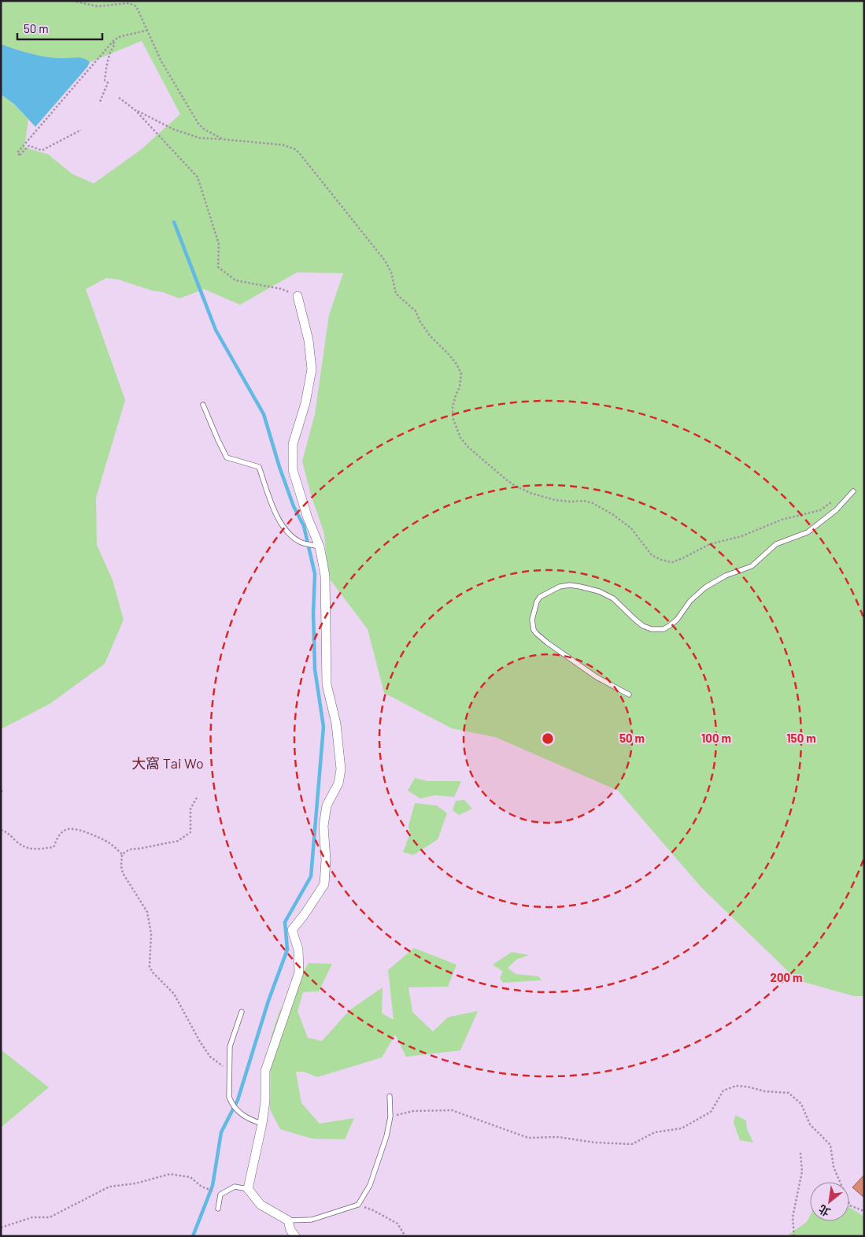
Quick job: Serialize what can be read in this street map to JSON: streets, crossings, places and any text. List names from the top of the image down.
{
  "districts": ["大窩 Tai Wo"],
  "scale_bar": "50 m",
  "north": "bottom left",
  "rings": [
    "50 m",
    "100 m",
    "150 m",
    "200 m"
  ]
}
